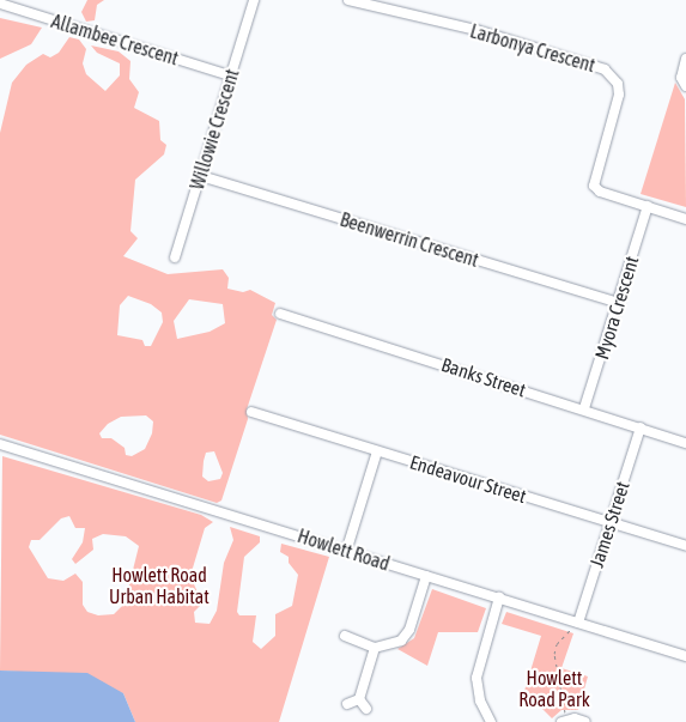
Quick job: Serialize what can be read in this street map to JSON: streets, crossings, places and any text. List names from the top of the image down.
{
  "streets": {
    "street": [
      "Allambee Crescent",
      "Larbonya Crescent",
      "Willowie Crescent",
      "Beenwerrin Crescent",
      "Myora Crescent",
      "Banks Street",
      "Endeavour Street",
      "James Street",
      "Howlett Road"
    ]
  },
  "crossings": [
    ["Allambee Crescent", "Willowie Crescent"],
    ["Larbonya Crescent", "Myora Crescent"],
    ["Willowie Crescent", "Beenwerrin Crescent"],
    ["Beenwerrin Crescent", "Myora Crescent"],
    ["Myora Crescent", "Banks Street"],
    ["Banks Street", "James Street"],
    ["Endeavour Street", "James Street"],
    ["James Street", "Howlett Road"]
  ],
  "parks": ["Howlett Road Urban Habitat", "Howlett Road Park"]
}
